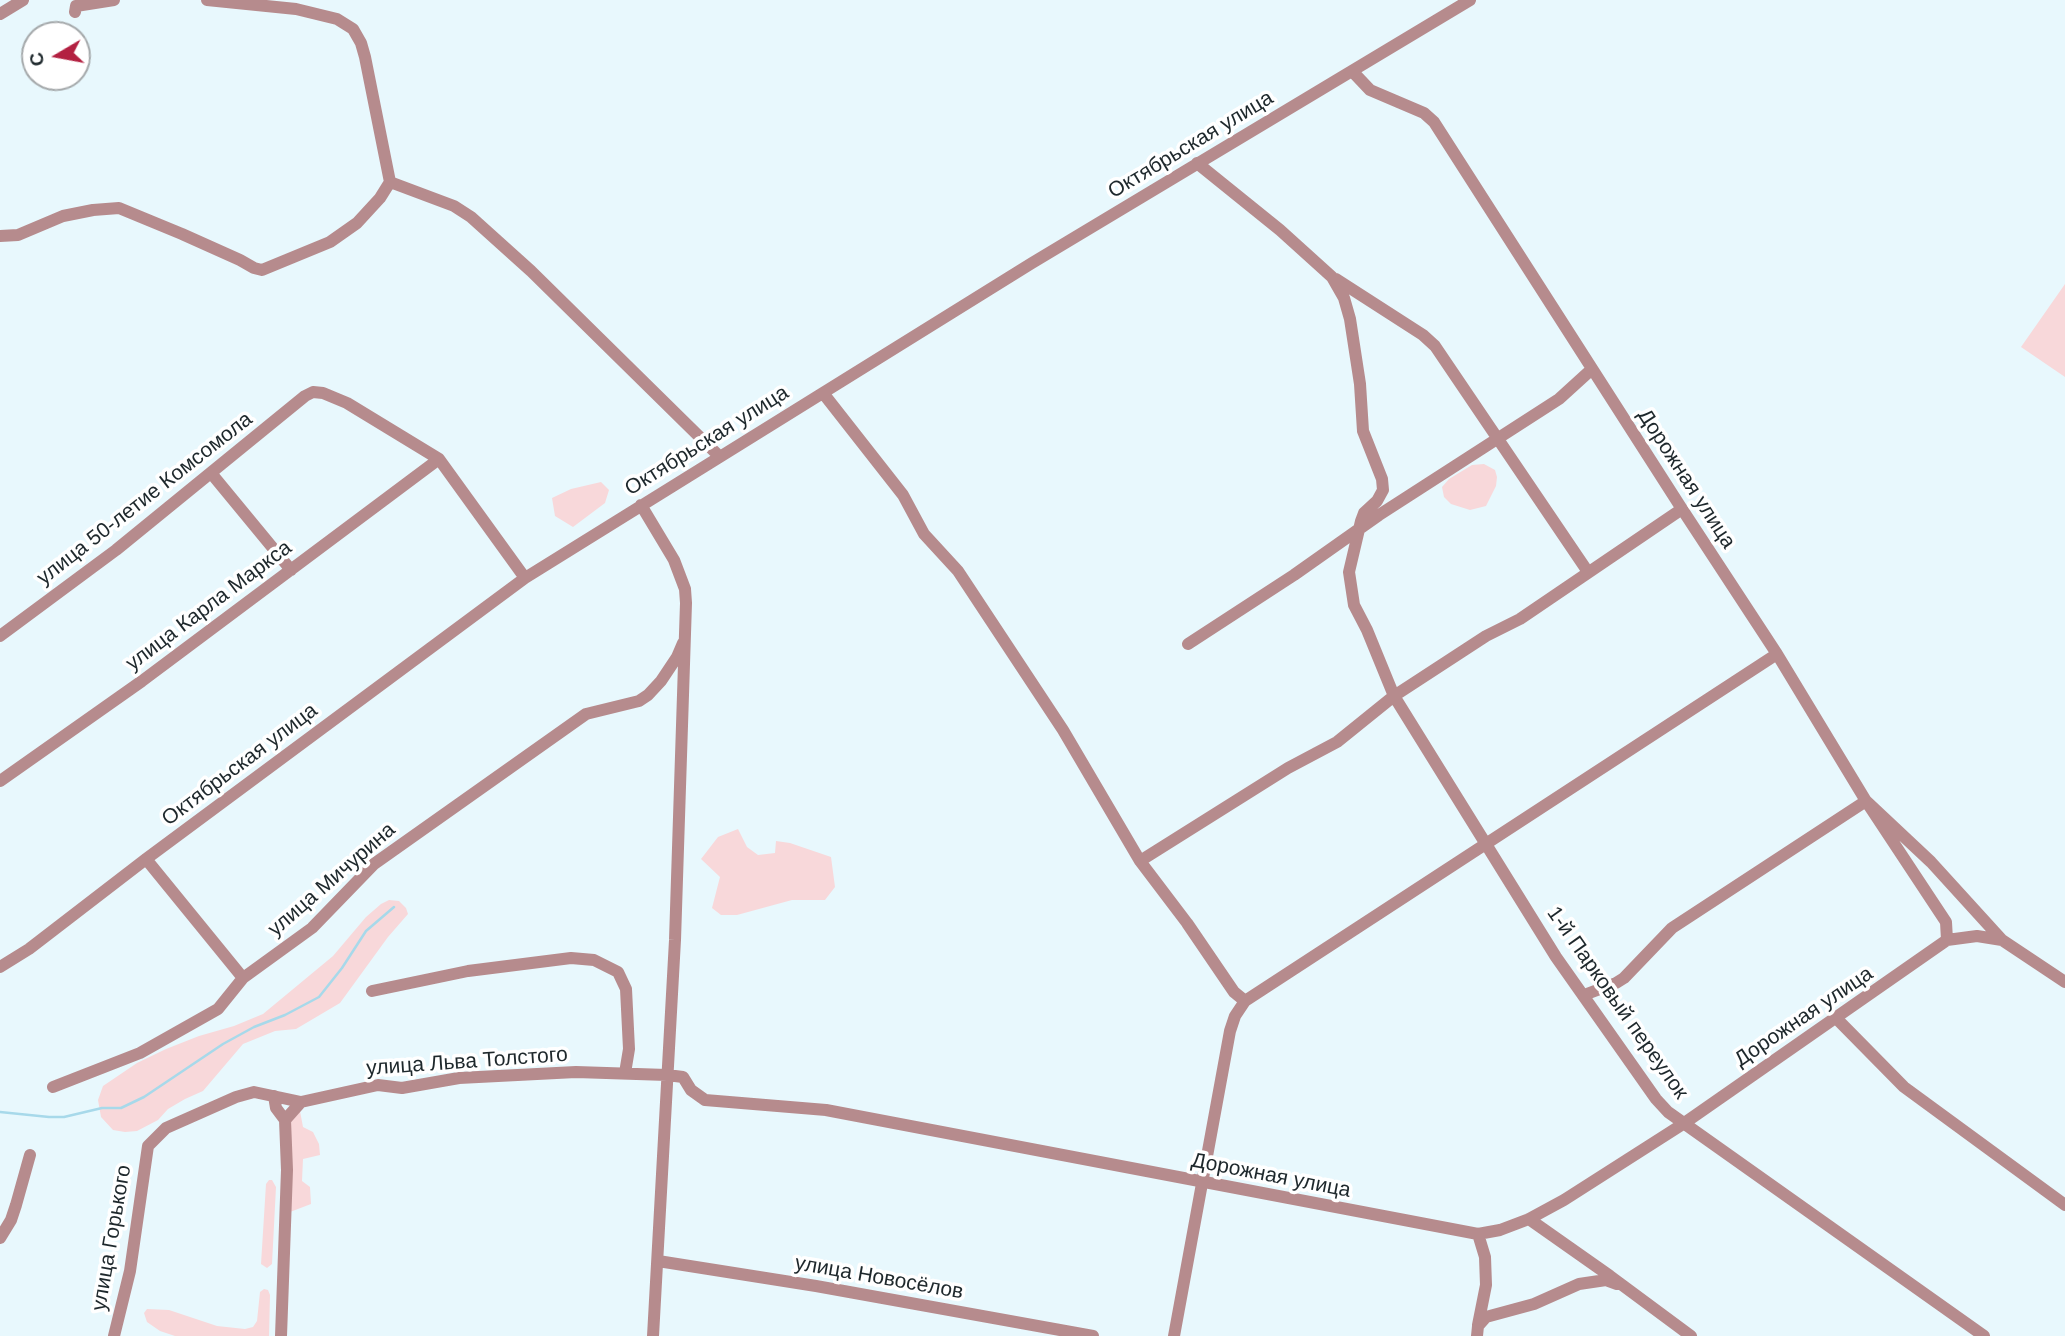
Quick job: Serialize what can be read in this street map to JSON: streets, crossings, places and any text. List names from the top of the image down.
{
  "streets": {
    "street": [
      "Октябрьская улица",
      "Дорожная улица",
      "улица 50-летие Комсомола",
      "улица Карла Маркса",
      "улица Мичурина",
      "1-й Парковый переулок",
      "улица Льва Толстого",
      "улица Горького",
      "улица Новосёлов"
    ]
  },
  "crossings": [
    ["Октябрьская улица", "Дорожная улица"],
    ["Дорожная улица", "1-й Парковый переулок"],
    ["Дорожная улица", "улица Льва Толстого"],
    ["улица 50-летие Комсомола", "улица Карла Маркса"]
  ],
  "north": "left"
}
